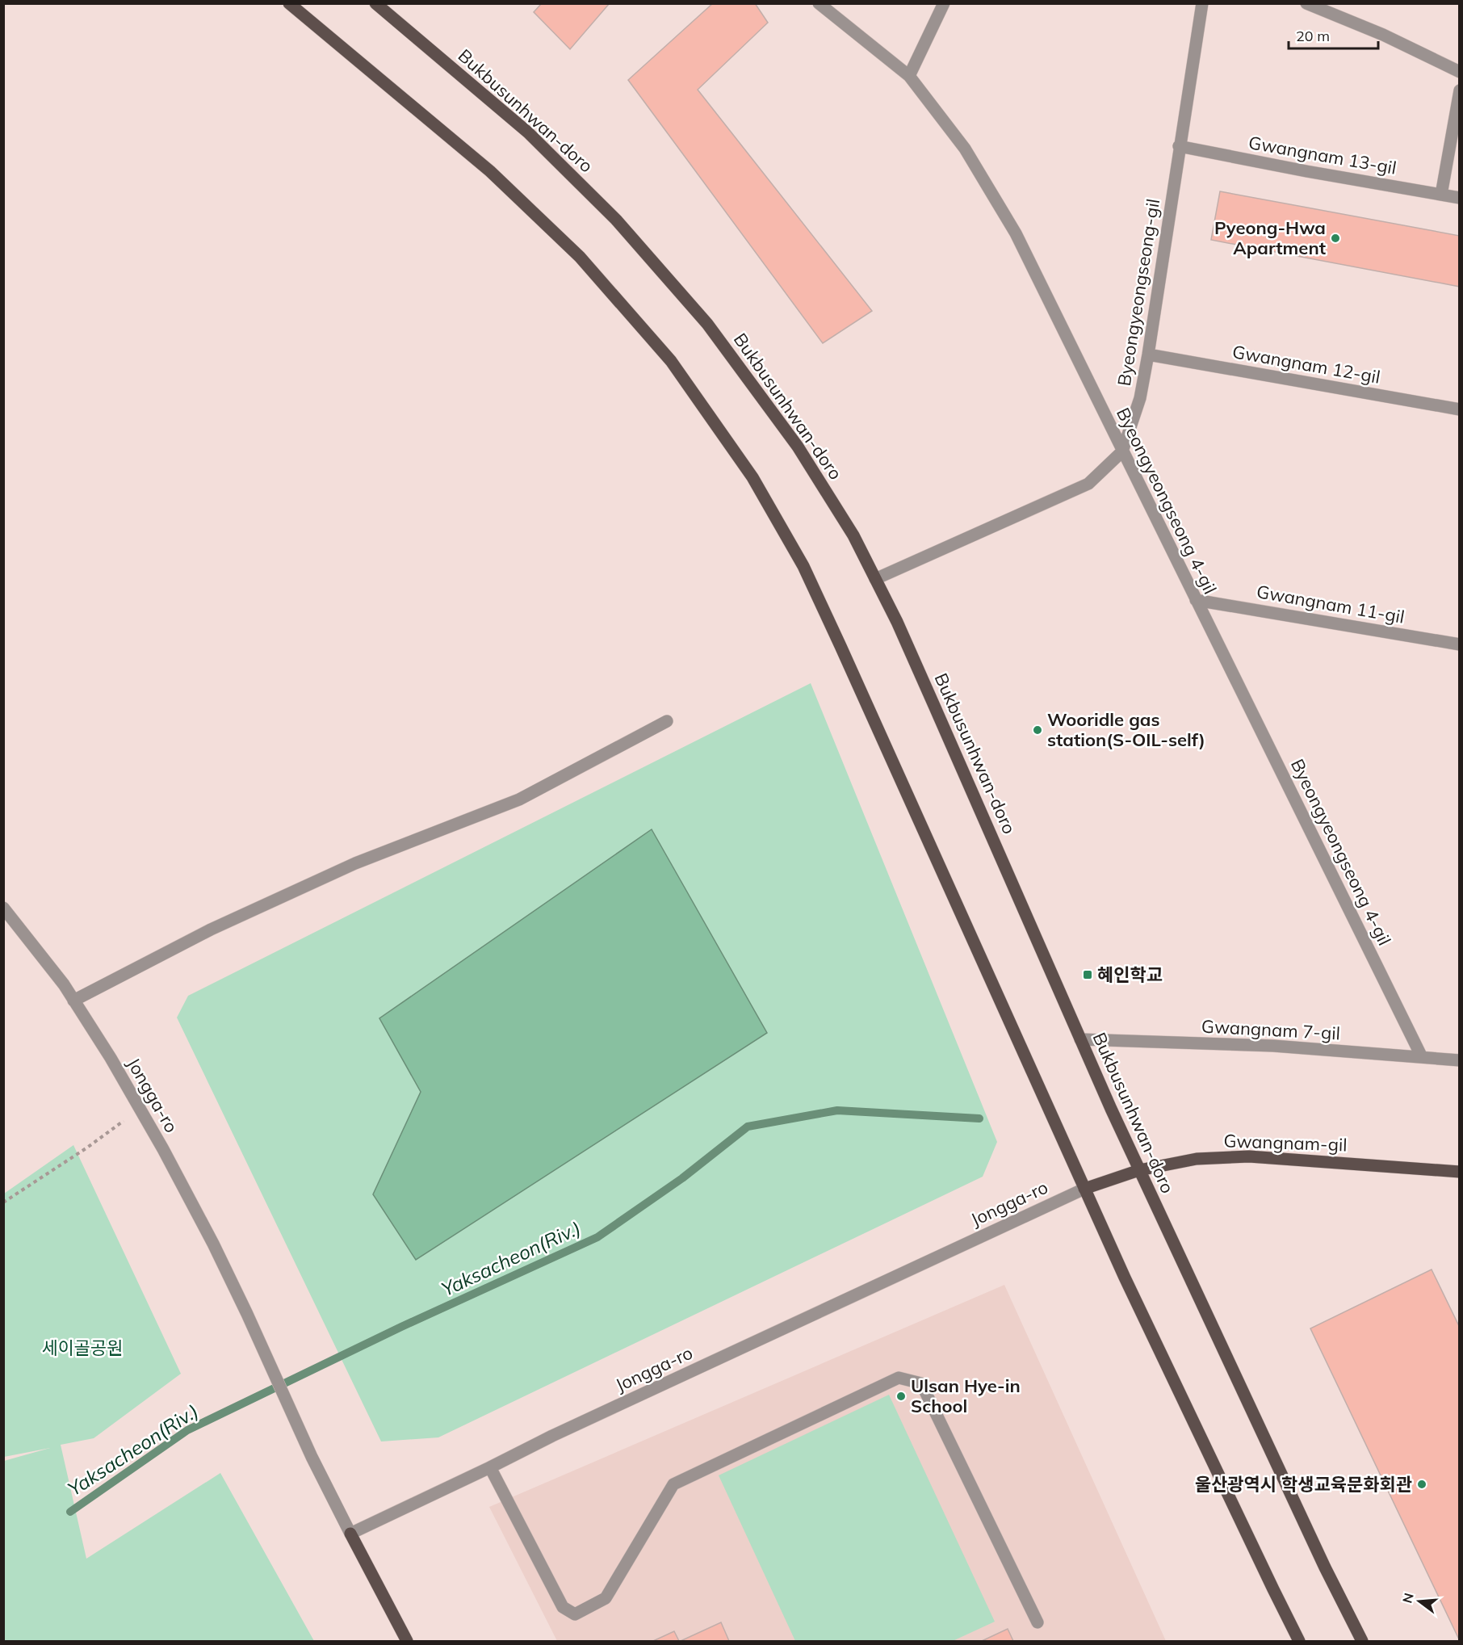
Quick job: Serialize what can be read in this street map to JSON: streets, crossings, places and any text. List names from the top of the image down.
{
  "streets": {
    "main road": ["Bukbusunhwan-doro", "Gwangnam-gil"],
    "street": [
      "Gwangnam 13-gil",
      "Byeongyeongseong-gil",
      "Gwangnam 12-gil",
      "Byeongyeongseong 4-gil",
      "Gwangnam 11-gil",
      "Gwangnam 7-gil",
      "Jongga-ro"
    ]
  },
  "crossings": [
    ["Bukbusunhwan-doro", "Byeongyeongseong-gil"],
    ["Bukbusunhwan-doro", "Gwangnam 7-gil"],
    ["Bukbusunhwan-doro", "Gwangnam-gil"],
    ["Gwangnam 13-gil", "Byeongyeongseong-gil"],
    ["Byeongyeongseong-gil", "Gwangnam 12-gil"],
    ["Byeongyeongseong-gil", "Byeongyeongseong 4-gil"],
    ["Byeongyeongseong 4-gil", "Gwangnam 11-gil"],
    ["Byeongyeongseong 4-gil", "Gwangnam 7-gil"],
    ["Jongga-ro", "Gwangnam-gil"]
  ],
  "water": ["Yaksacheon(Riv.)"],
  "parks": ["세이골공원"],
  "places": {
    "other": [
      "Pyeong-Hwa Apartment",
      "Wooridle gas station(S-OIL-self)",
      "Ulsan Hye-in School",
      "울산광역시 학생교육문화회관"
    ],
    "transit": ["혜인학교"]
  },
  "scale_bar": "20 m",
  "north": "left"
}
